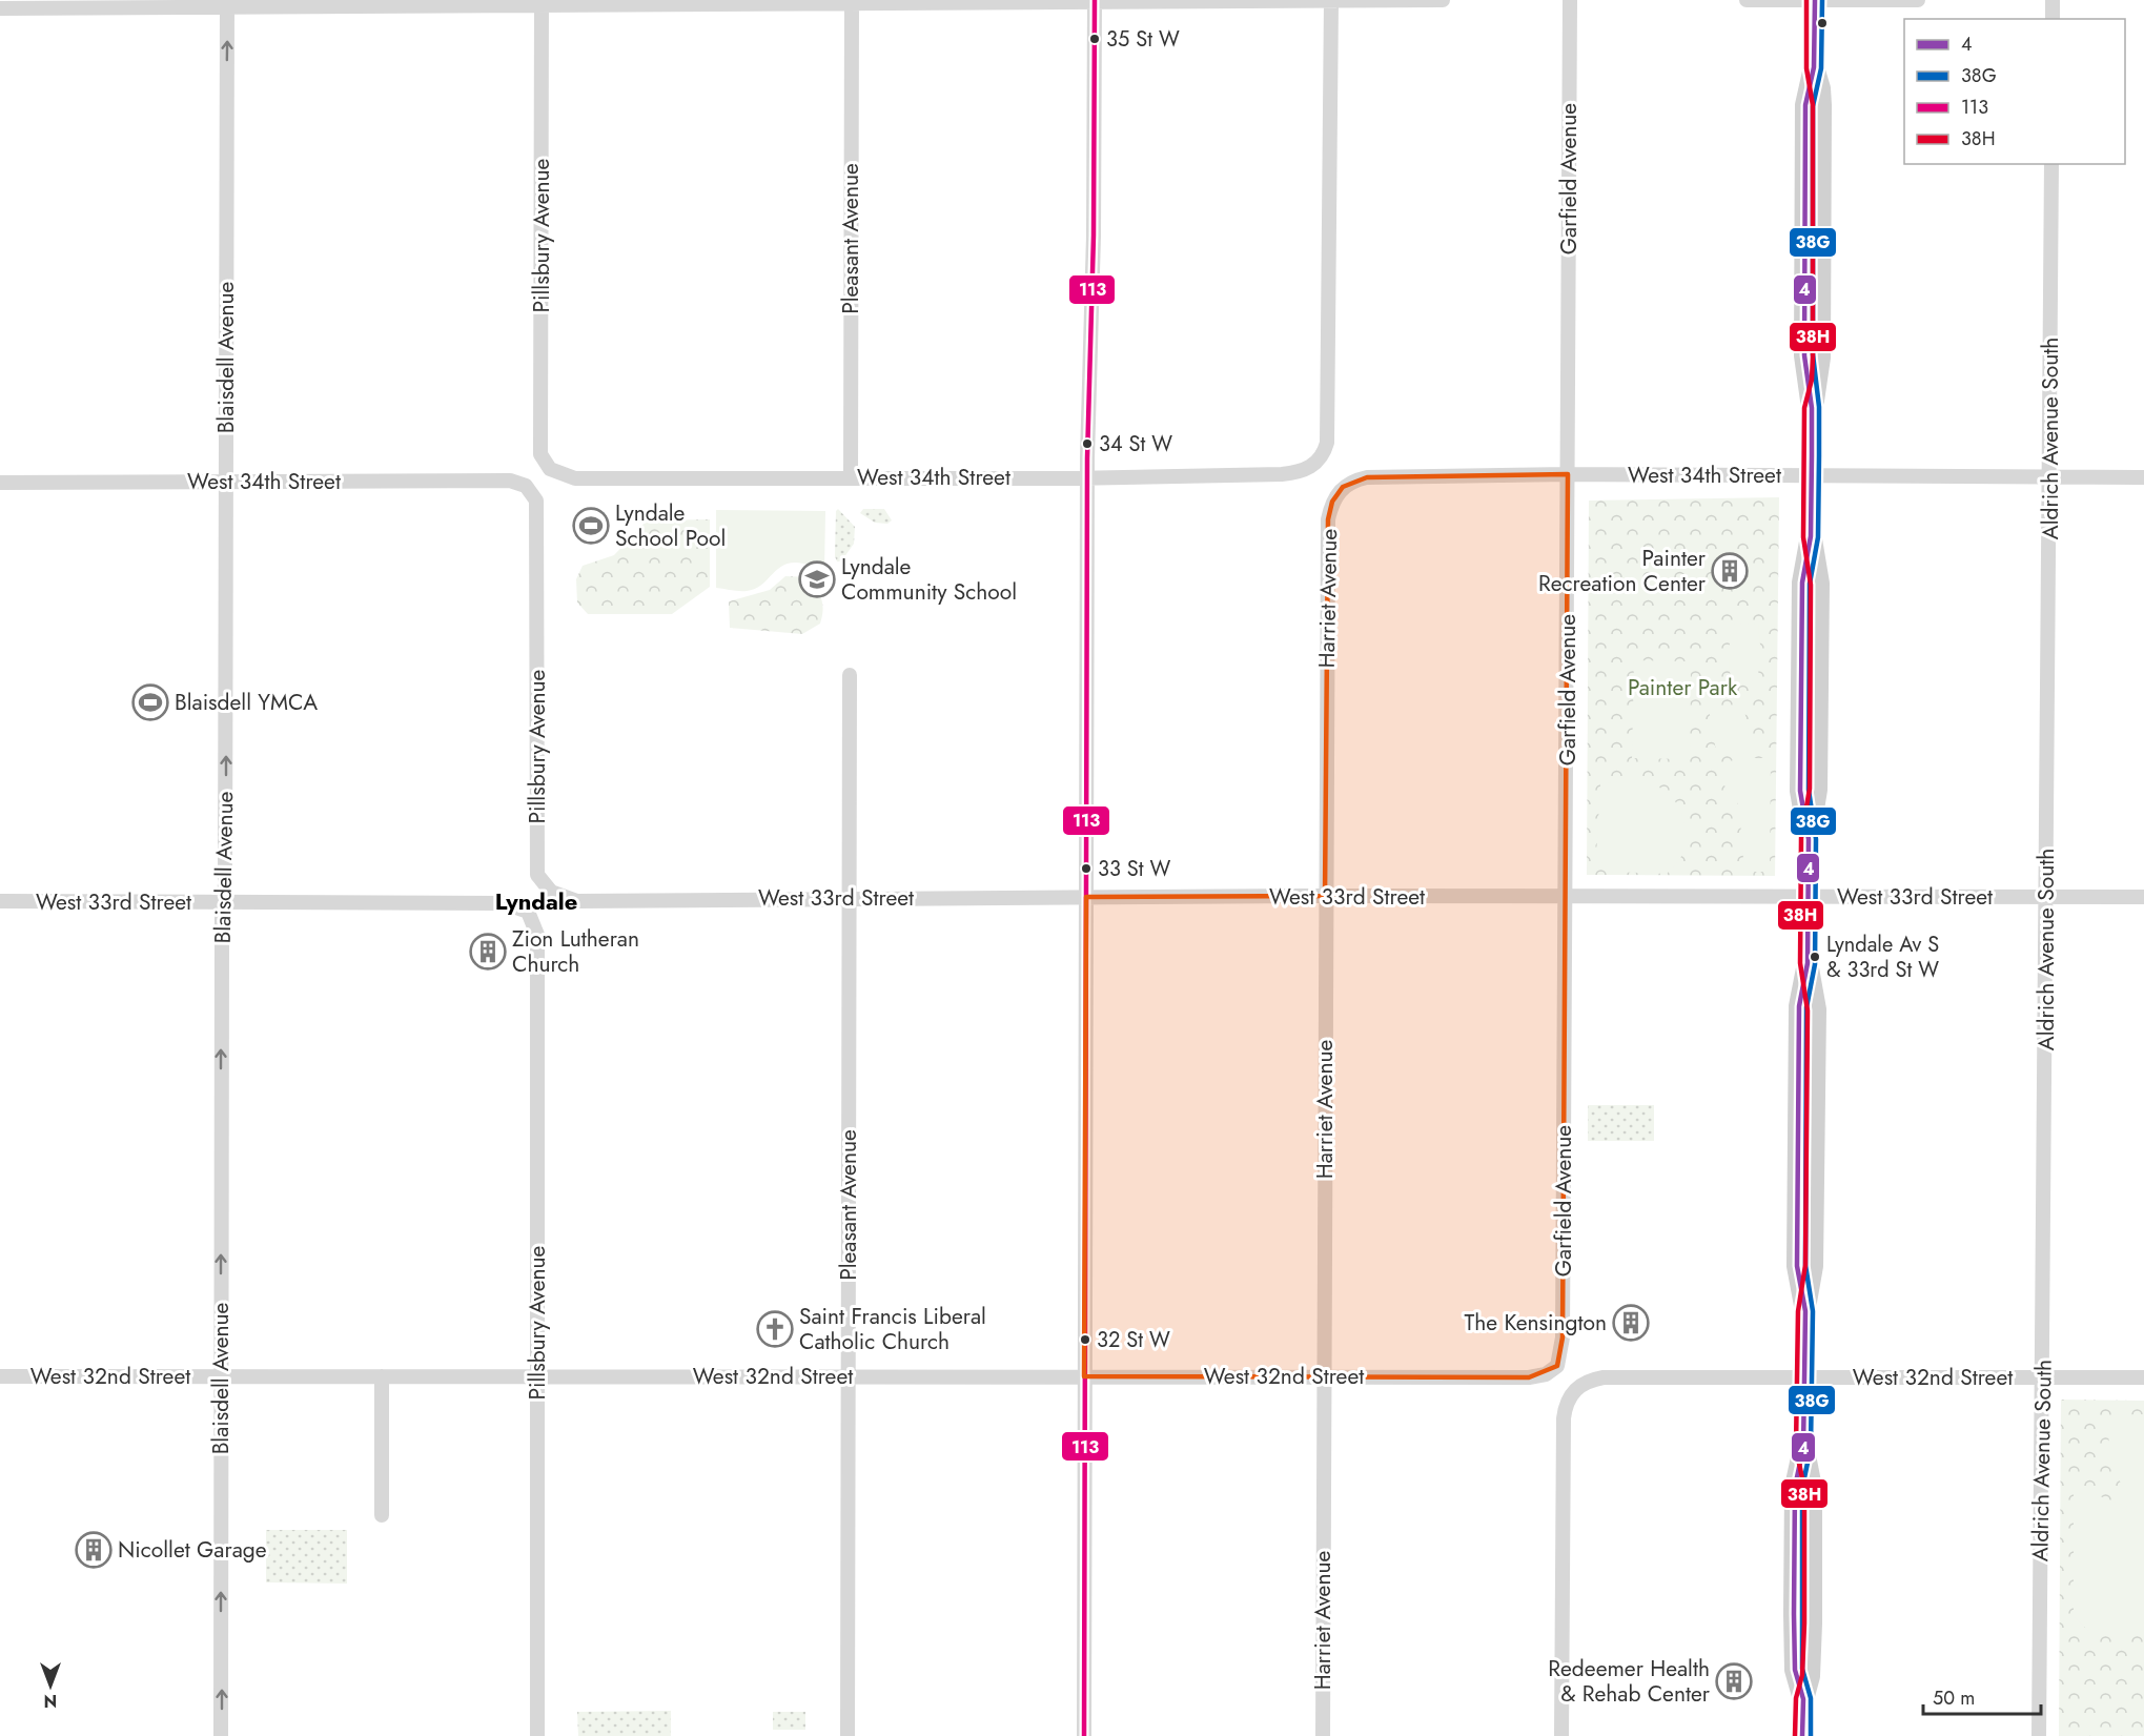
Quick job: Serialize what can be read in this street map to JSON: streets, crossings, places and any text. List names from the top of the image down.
{
  "streets": {
    "street": [
      "Garfield Avenue",
      "Pillsbury Avenue",
      "Pleasant Avenue",
      "Blaisdell Avenue",
      "Aldrich Avenue South",
      "West 34th Street",
      "Harriet Avenue",
      "West 33rd Street",
      "West 32nd Street"
    ]
  },
  "crossings": [
    ["Garfield Avenue", "West 34th Street"],
    ["Garfield Avenue", "West 33rd Street"],
    ["Garfield Avenue", "West 32nd Street"],
    ["Pillsbury Avenue", "West 34th Street"],
    ["Pillsbury Avenue", "West 33rd Street"],
    ["Pillsbury Avenue", "West 32nd Street"],
    ["Pleasant Avenue", "West 34th Street"],
    ["Pleasant Avenue", "West 33rd Street"],
    ["Pleasant Avenue", "West 32nd Street"],
    ["Blaisdell Avenue", "West 34th Street"],
    ["Blaisdell Avenue", "West 33rd Street"],
    ["Blaisdell Avenue", "West 32nd Street"],
    ["Aldrich Avenue South", "West 34th Street"],
    ["Aldrich Avenue South", "West 33rd Street"],
    ["Aldrich Avenue South", "West 32nd Street"],
    ["West 34th Street", "Harriet Avenue"],
    ["Harriet Avenue", "West 33rd Street"],
    ["Harriet Avenue", "West 32nd Street"]
  ],
  "one_way": ["Blaisdell Avenue"],
  "districts": ["Lyndale"],
  "parks": ["Painter Park"],
  "places": {
    "other": [
      "35 St W",
      "34 St W",
      "33 St W",
      "Lyndale Av S & 33rd St W",
      "32 St W"
    ],
    "sports": ["Lyndale School Pool", "Blaisdell YMCA"],
    "building": [
      "Painter Recreation Center",
      "Zion Lutheran Church",
      "The Kensington",
      "Nicollet Garage",
      "Redeemer Health & Rehab Center"
    ],
    "school or university": ["Lyndale Community School"],
    "church": ["Saint Francis Liberal Catholic Church"]
  },
  "lines": [
    "transit line 4",
    "transit line 38G",
    "transit line 113",
    "transit line 38H"
  ],
  "legend": [
    "4",
    "38G",
    "113",
    "38H"
  ],
  "scale_bar": "50 m",
  "north": "bottom"
}
